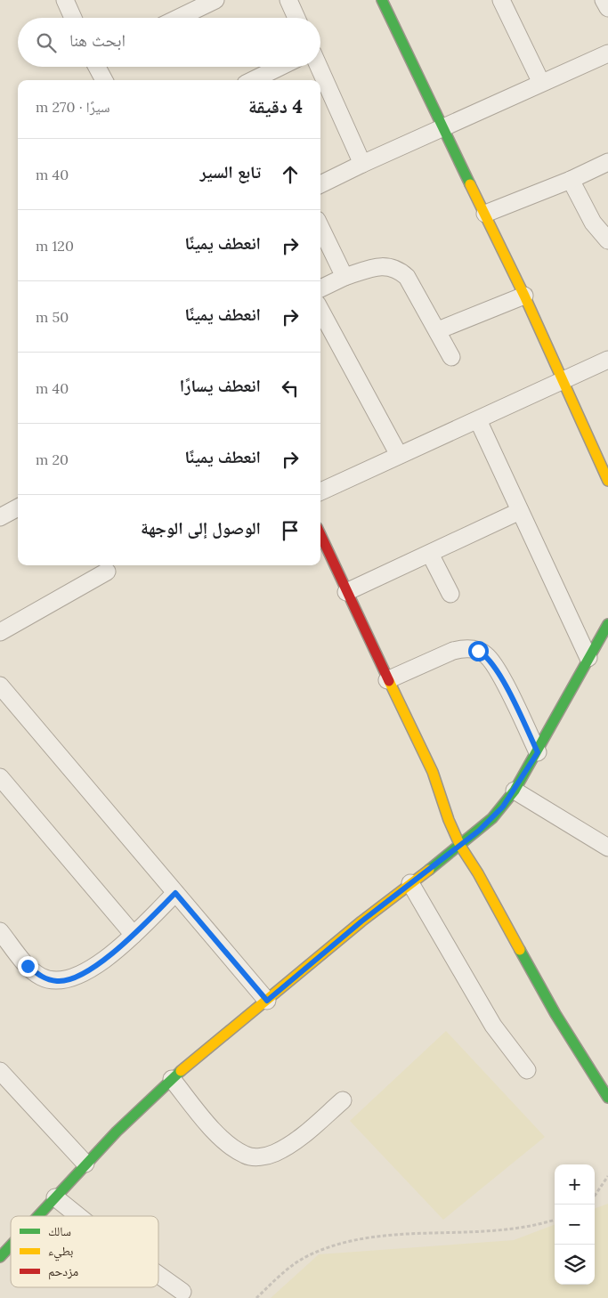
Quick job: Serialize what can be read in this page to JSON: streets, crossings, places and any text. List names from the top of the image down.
{
  "legend": ["سالك", "بطيء", "مزدحم"],
  "page": {
    "search": "ابحث هنا",
    "heading": ["4 دقيقة", "سيرًا · 270 m"],
    "list": [
      ["تابع السير", "40 m"],
      ["انعطف يمينًا", "120 m"],
      ["انعطف يمينًا", "50 m"],
      ["انعطف يسارًا", "40 m"],
      ["انعطف يمينًا", "20 m"],
      "الوصول إلى الوجهة"
    ],
    "map_buttons": ["+", "−"]
  }
}
